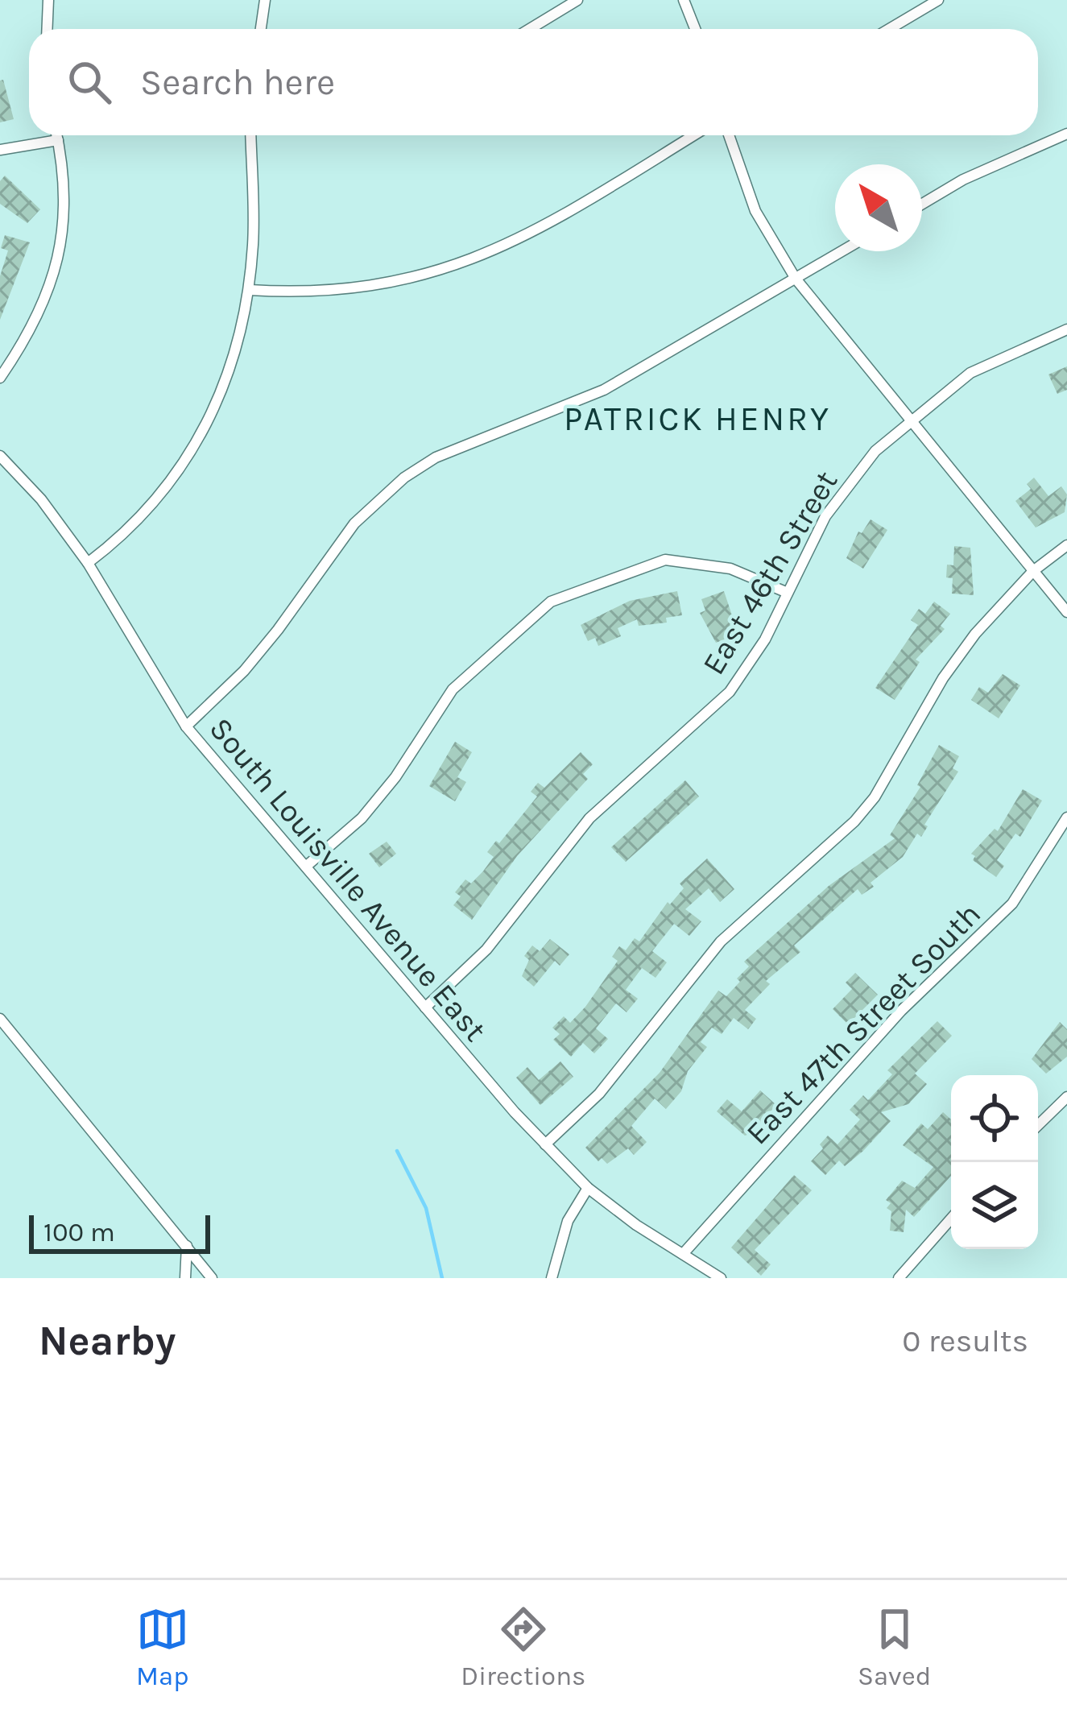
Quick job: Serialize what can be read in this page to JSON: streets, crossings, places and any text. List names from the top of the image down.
{
  "streets": {
    "street": ["East 46th Street", "South Louisville Avenue East", "East 47th Street South"]
  },
  "crossings": [
    ["East 46th Street", "South Louisville Avenue East"],
    ["South Louisville Avenue East", "East 47th Street South"]
  ],
  "districts": ["PATRICK HENRY"],
  "scale_bar": "100 m",
  "north": "top left",
  "page": {
    "search": "Search here",
    "scale": "100 m",
    "heading": ["Nearby", "0 results"],
    "nav": ["Map", "Directions", "Saved"]
  }
}
